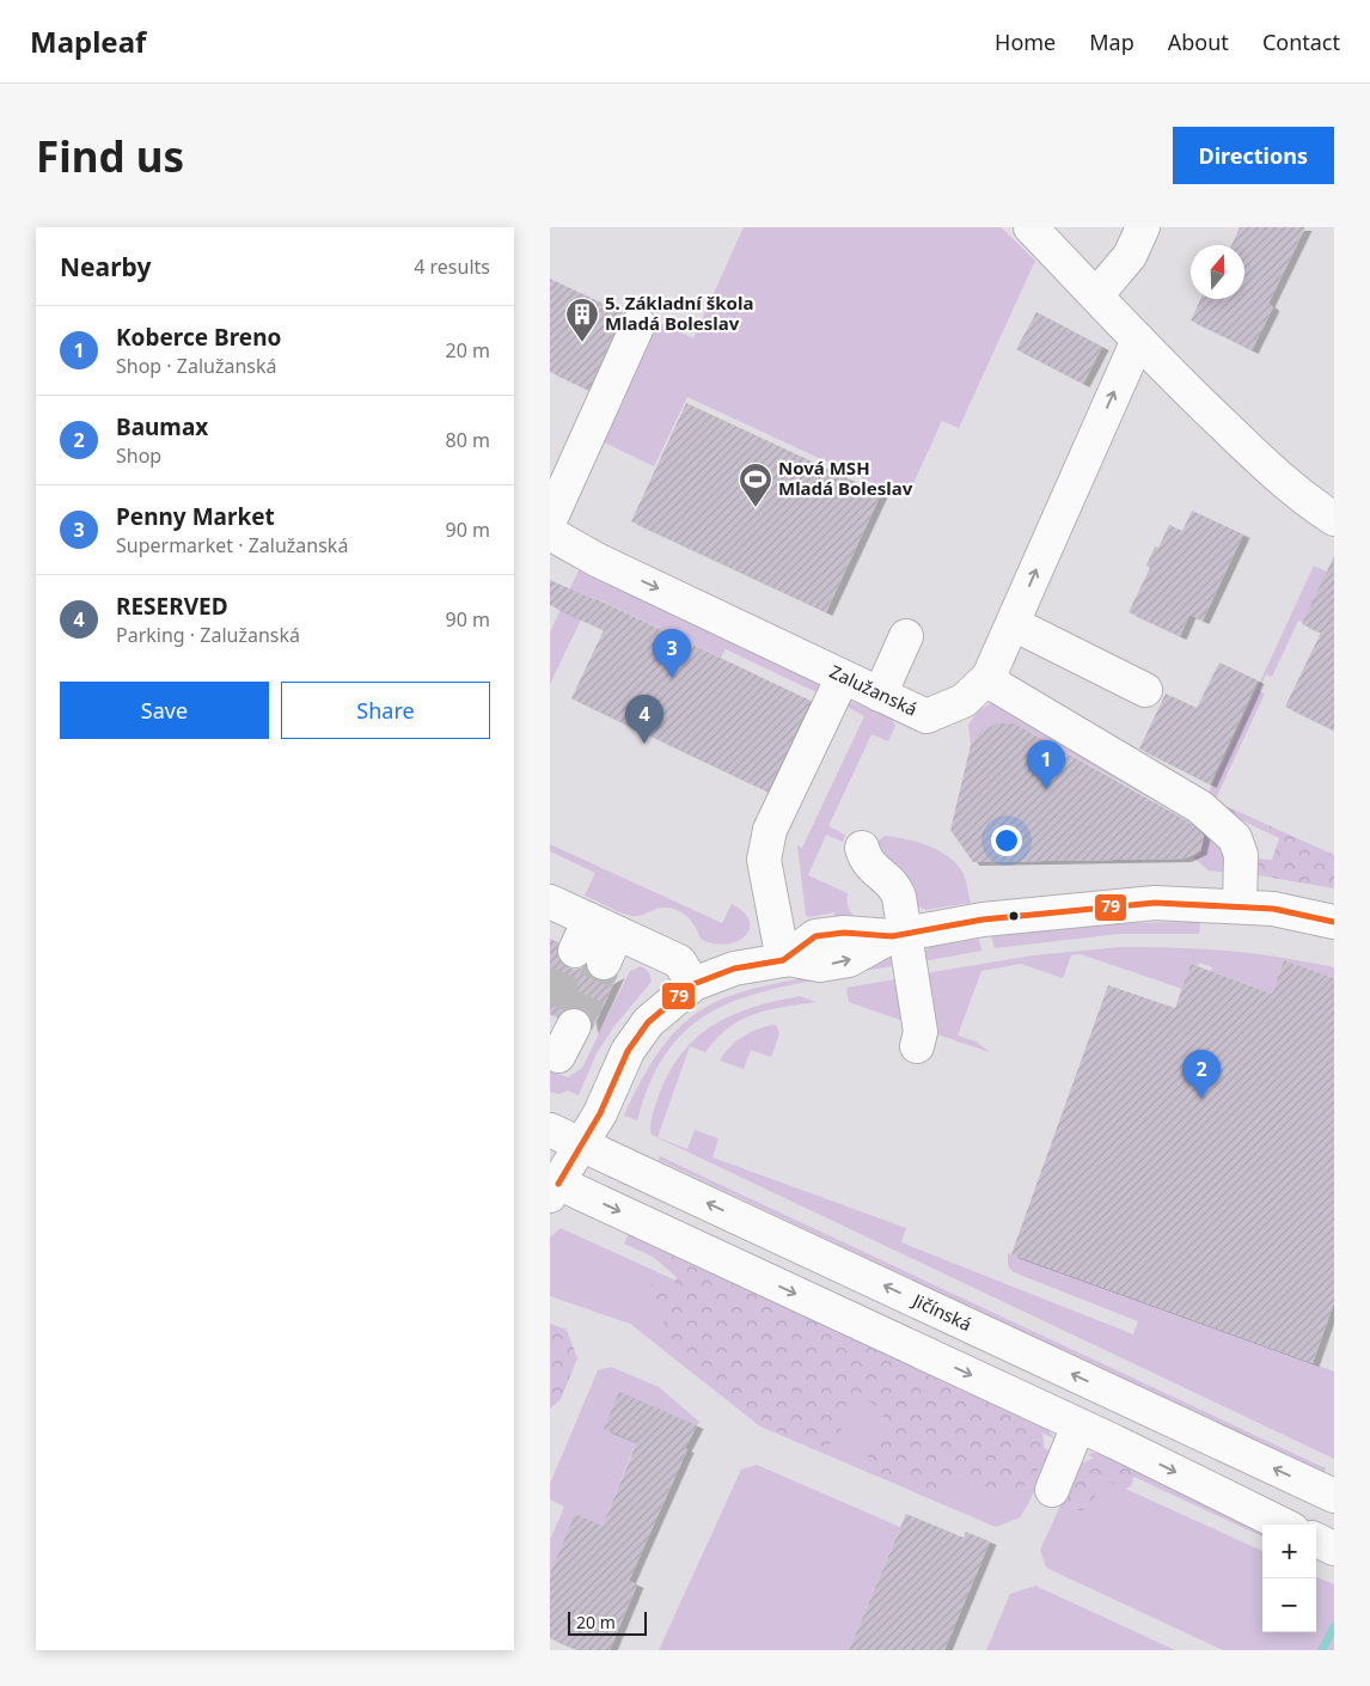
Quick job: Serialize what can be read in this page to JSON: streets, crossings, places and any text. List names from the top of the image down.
{
  "streets": {
    "street": ["Zalužanská", "Jičínská"]
  },
  "places": {
    "building": ["5. Základní škola Mladá Boleslav"],
    "sports": ["Nová MSH Mladá Boleslav"]
  },
  "lines": ["transit line 79"],
  "scale_bar": "20 m",
  "north": "top",
  "page": {
    "header": "Mapleaf",
    "nav": [
      "Home",
      "Map",
      "About",
      "Contact"
    ],
    "buttons": [
      "Directions",
      ["Save", "Share"]
    ],
    "title": "Find us",
    "heading": ["Nearby", "4 results"],
    "list": [
      {
        "mark": "1",
        "name": "Koberce Breno",
        "note": "Shop · Zalužanská",
        "value": "20 m"
      },
      {
        "mark": "2",
        "name": "Baumax",
        "note": "Shop",
        "value": "80 m"
      },
      {
        "mark": "3",
        "name": "Penny Market",
        "note": "Supermarket · Zalužanská",
        "value": "90 m"
      },
      {
        "mark": "4",
        "name": "RESERVED",
        "note": "Parking · Zalužanská",
        "value": "90 m"
      }
    ],
    "pins": [
      "3",
      "4",
      "1",
      "2"
    ],
    "map_buttons": ["+", "−"],
    "scale": "20 m"
  }
}
